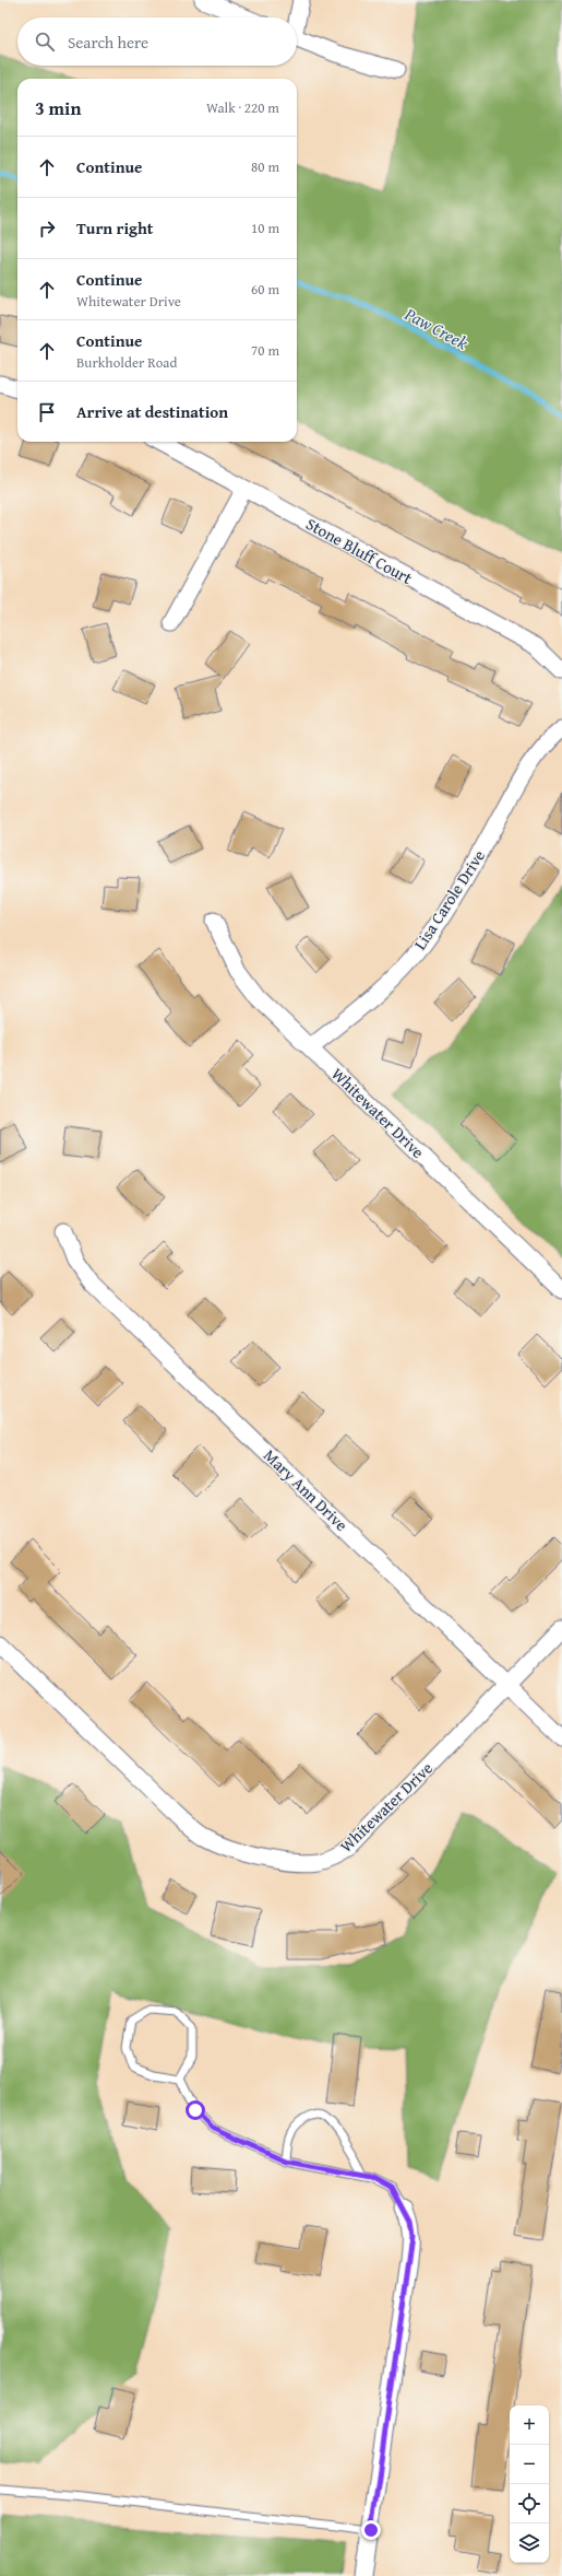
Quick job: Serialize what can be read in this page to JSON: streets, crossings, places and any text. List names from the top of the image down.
{
  "streets": {
    "street": [
      "Stone Bluff Court",
      "Lisa Carole Drive",
      "Whitewater Drive",
      "Mary Ann Drive"
    ]
  },
  "crossings": [
    ["Lisa Carole Drive", "Whitewater Drive"],
    ["Whitewater Drive", "Mary Ann Drive"]
  ],
  "water": ["Paw Creek"],
  "page": {
    "search": "Search here",
    "heading": ["3 min", "Walk · 220 m"],
    "list": [
      ["Continue", "80 m"],
      ["Turn right", "10 m"],
      ["Continue", "Whitewater Drive", "60 m"],
      ["Continue", "Burkholder Road", "70 m"],
      "Arrive at destination"
    ],
    "map_buttons": ["+", "−"]
  }
}
